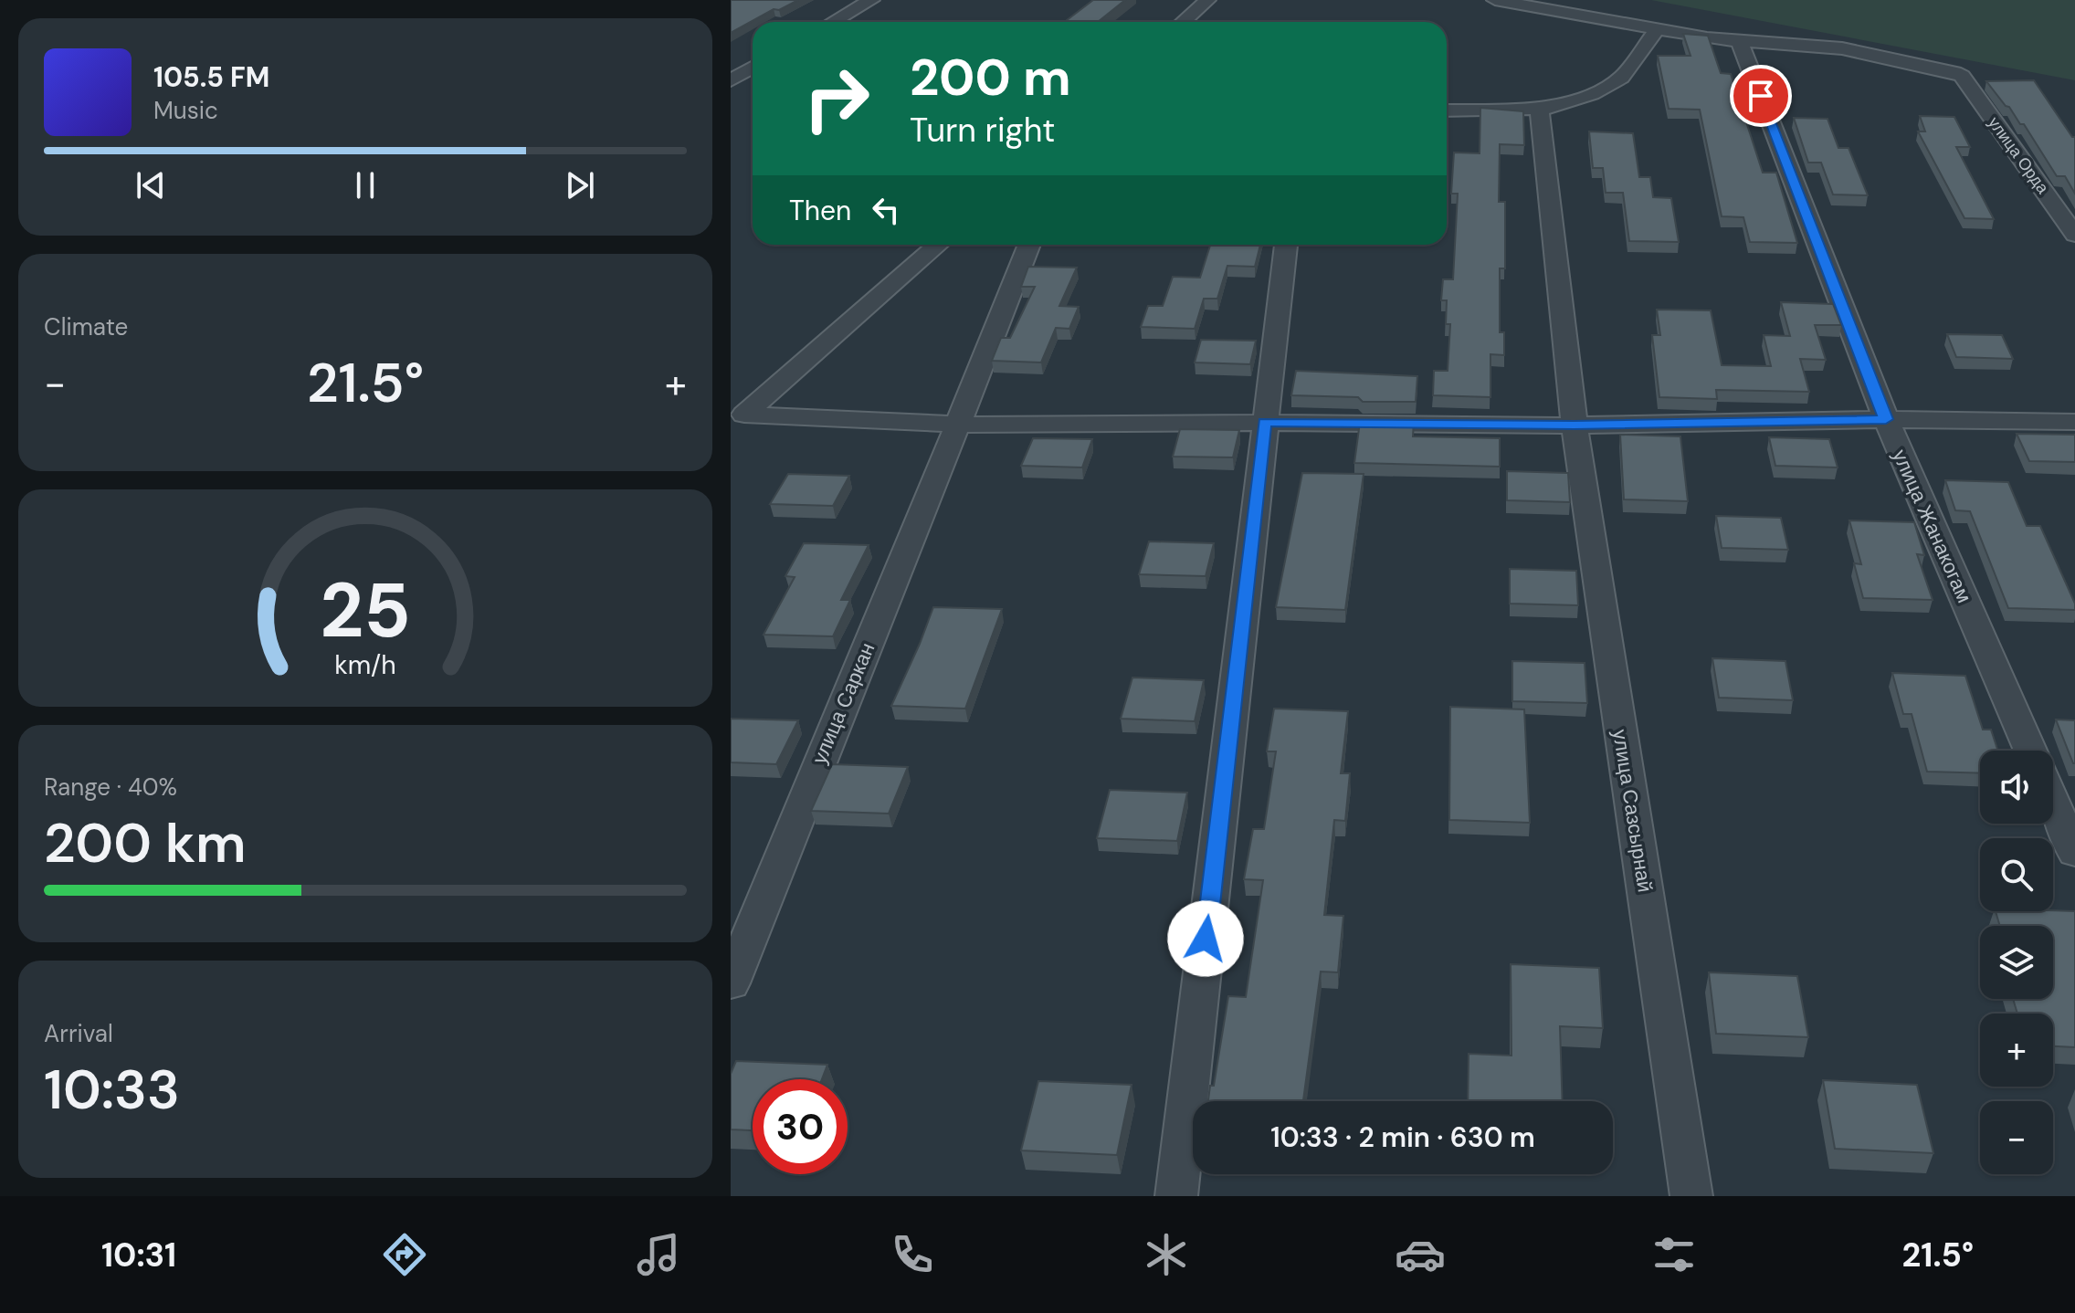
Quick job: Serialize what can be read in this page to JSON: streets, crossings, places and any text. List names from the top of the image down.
{
  "streets": {
    "street": [
      "улица Орда",
      "улица Жанакогам",
      "улица Саркан",
      "улица Сазсырнай"
    ]
  },
  "crossings": [
    ["улица Орда", "улица Жанакогам"]
  ],
  "page": {
    "turn": ["200 m", "Turn right"],
    "song": ["105.5 FM", "Music"],
    "then": "Then",
    "tile": [
      "Climate",
      ["Range · 40%", "200 km"],
      ["Arrival", "10:33"]
    ],
    "heat": ["−", "21.5°", "+"],
    "map_buttons": ["+", "−"],
    "limit": "30",
    "trip": "10:33 · 2 min · 630 m",
    "tabs": ["10:31", "21.5°"],
    "gauge": ["25", "km/h"]
  }
}
